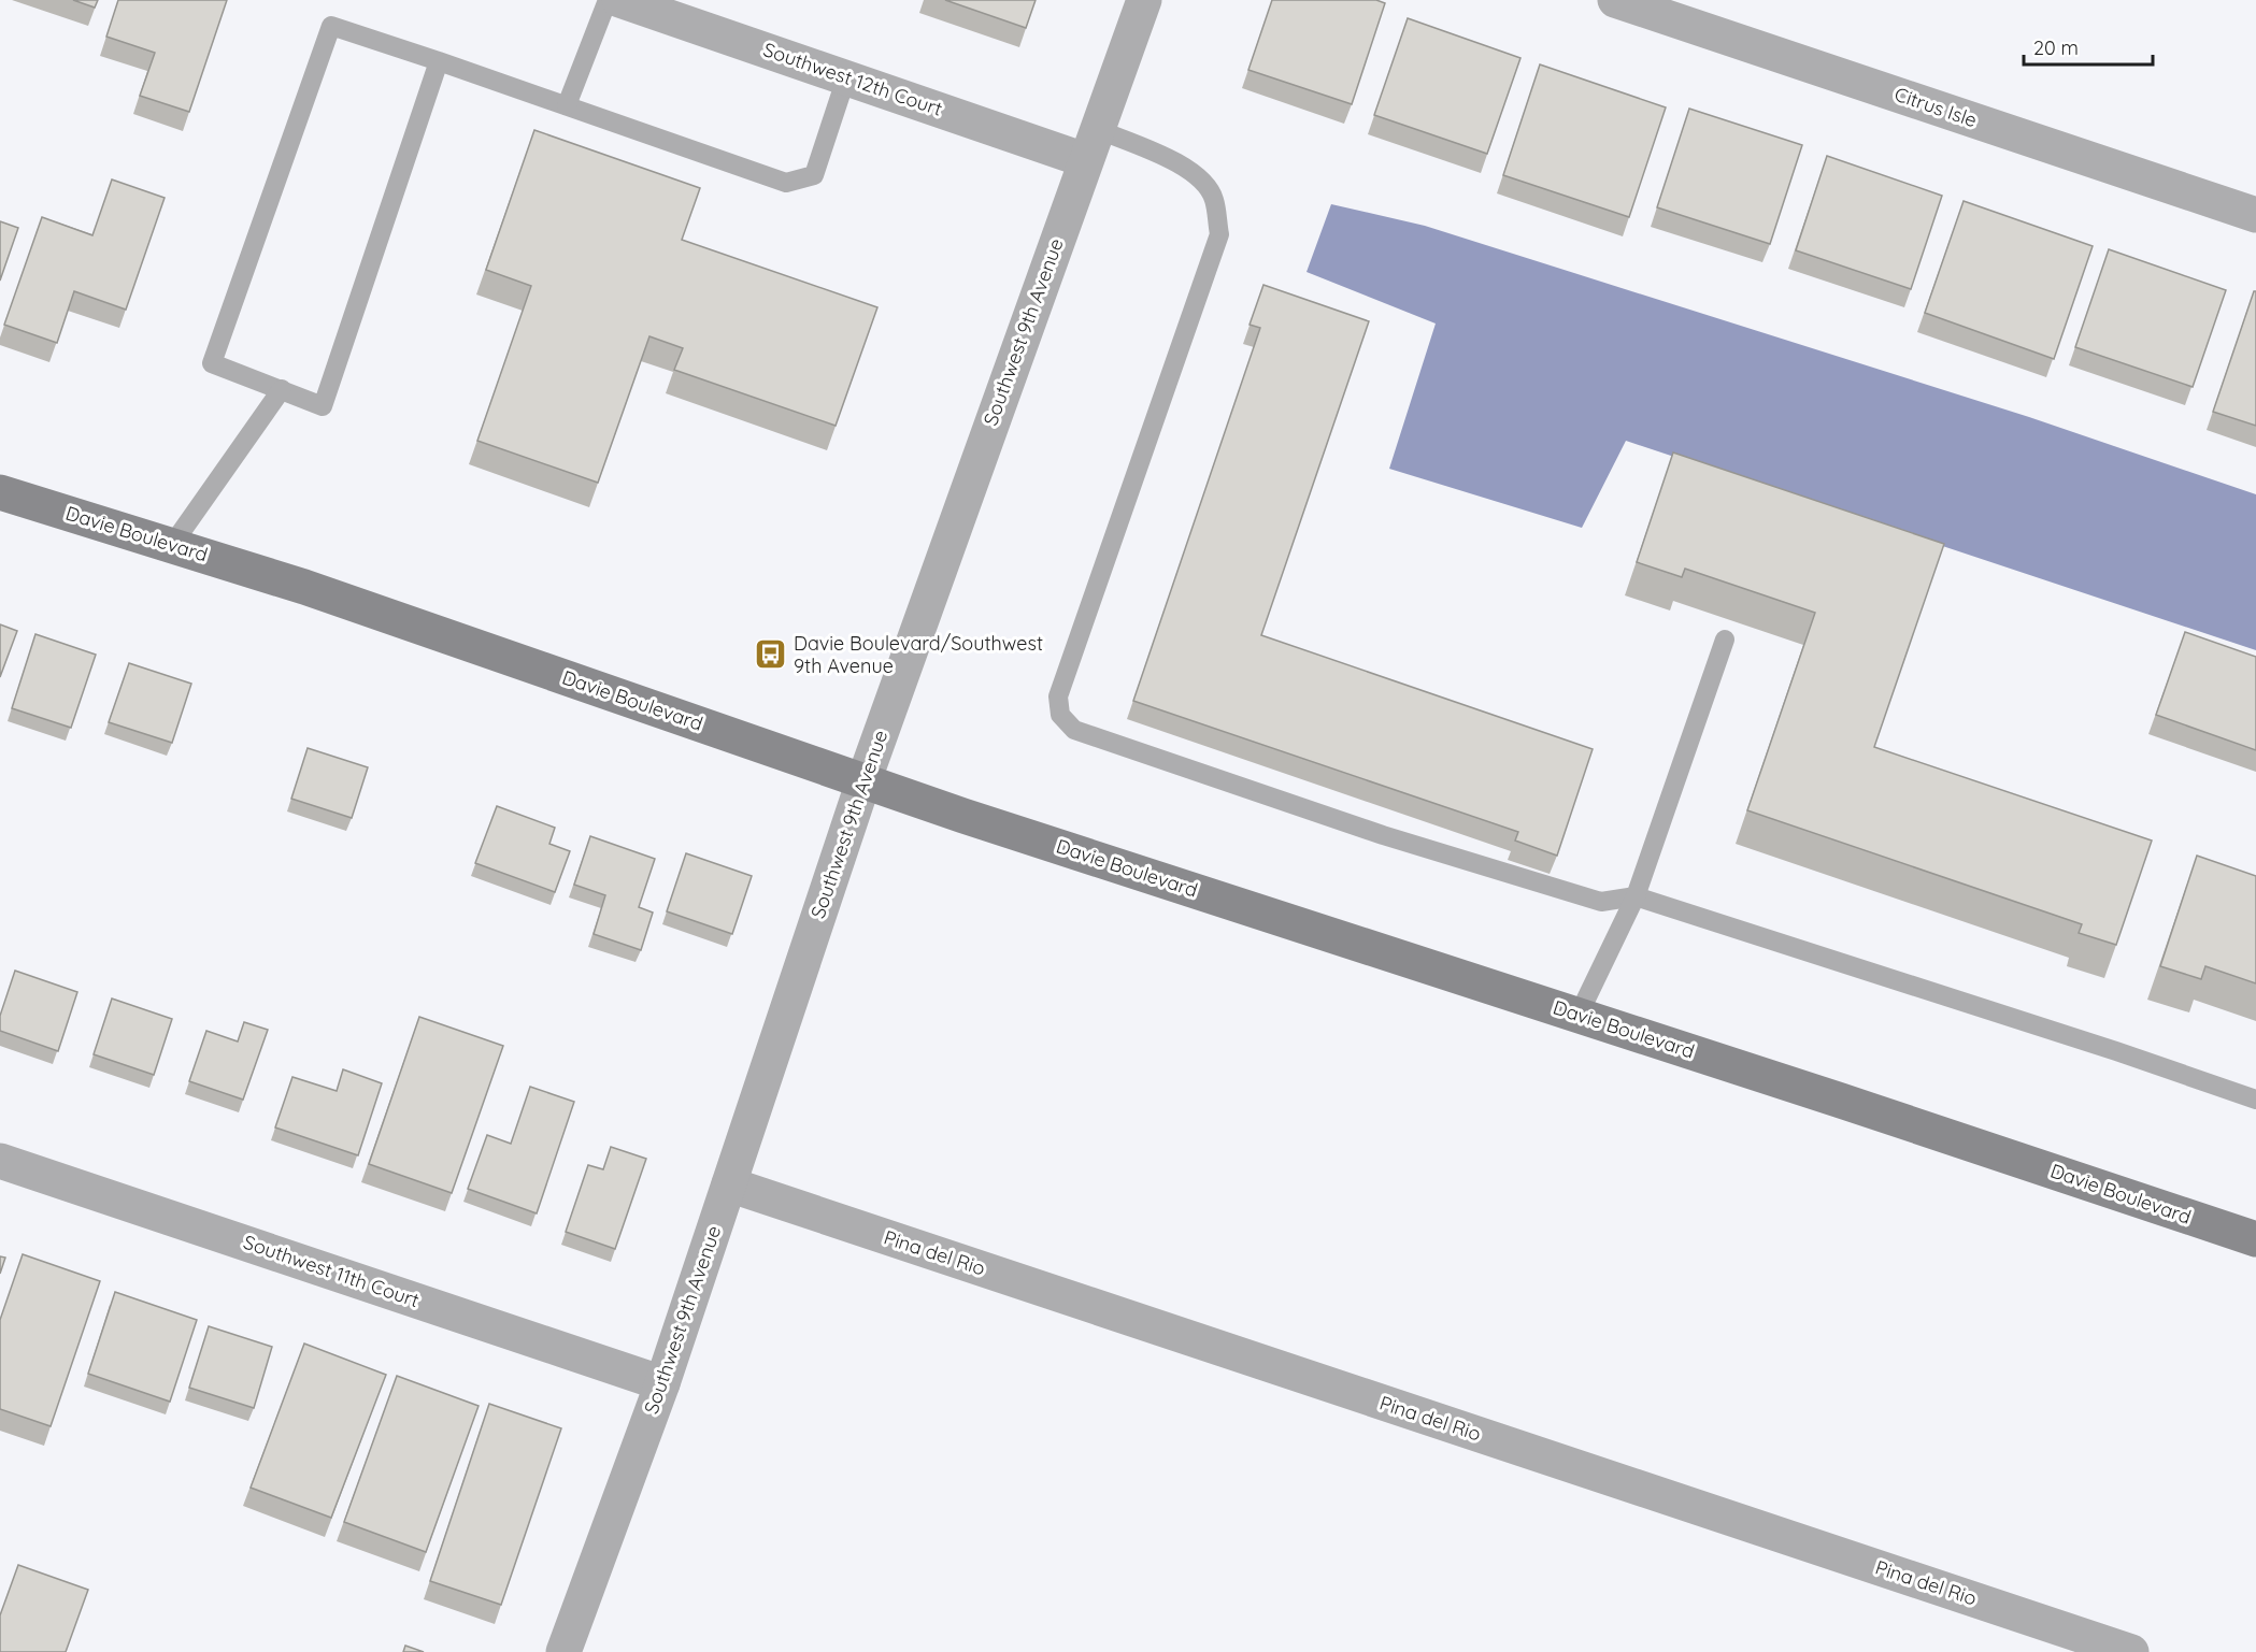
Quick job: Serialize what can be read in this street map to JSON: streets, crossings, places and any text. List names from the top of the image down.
{
  "streets": {
    "main road": ["Davie Boulevard"],
    "street": [
      "Southwest 12th Court",
      "Citrus Isle",
      "Southwest 9th Avenue",
      "Pina del Rio",
      "Southwest 11th Court"
    ]
  },
  "crossings": [
    ["Southwest 12th Court", "Southwest 9th Avenue"],
    ["Southwest 9th Avenue", "Davie Boulevard"],
    ["Southwest 9th Avenue", "Pina del Rio"],
    ["Southwest 9th Avenue", "Southwest 11th Court"]
  ],
  "places": {
    "bus stop": ["Davie Boulevard/Southwest 9th Avenue"]
  },
  "scale_bar": "20 m"
}
